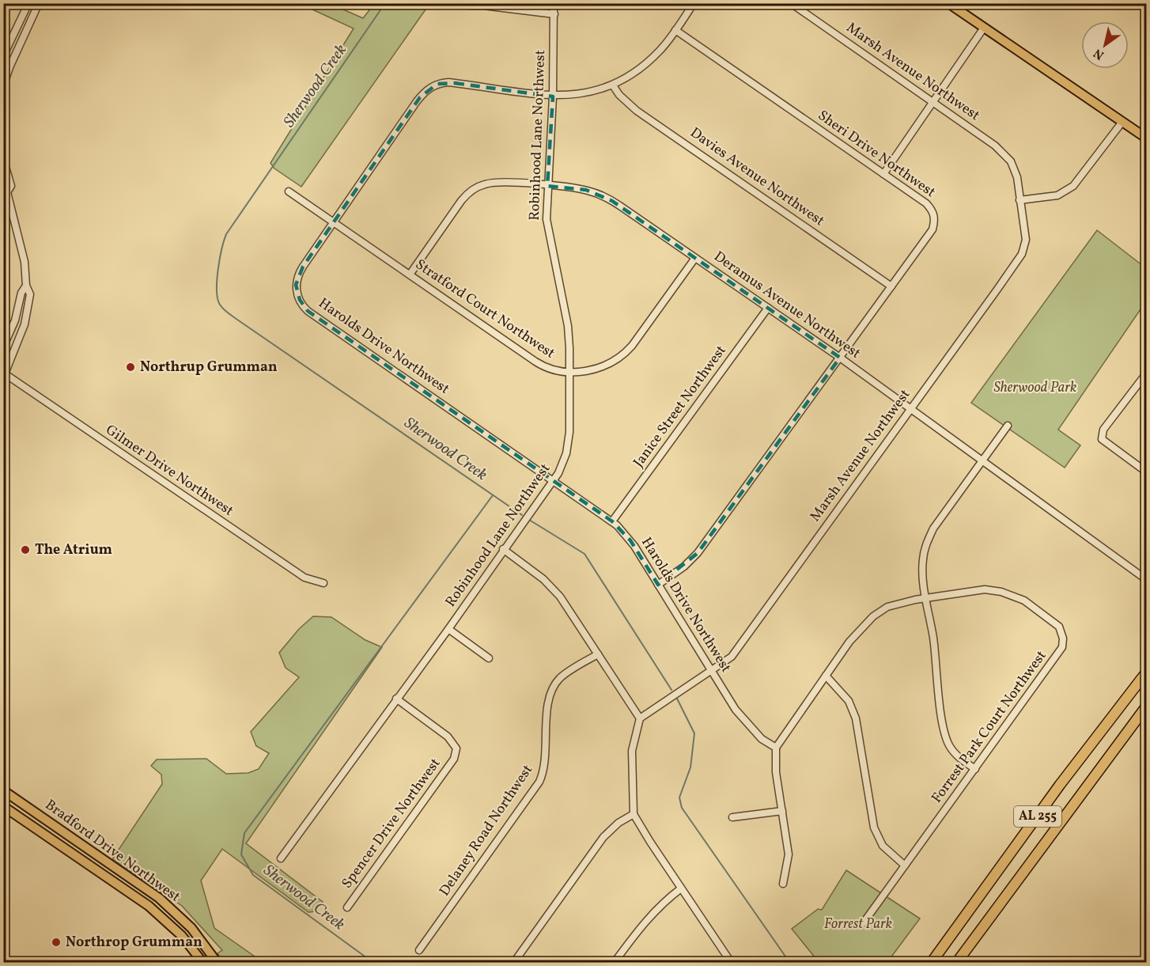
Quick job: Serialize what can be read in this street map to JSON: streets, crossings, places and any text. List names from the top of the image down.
{
  "streets": {
    "highway": ["AL 255"],
    "main road": ["Bradford Drive Northwest"],
    "street": [
      "Marsh Avenue Northwest",
      "Robinhood Lane Northwest",
      "Sheri Drive Northwest",
      "Davies Avenue Northwest",
      "Deramus Avenue Northwest",
      "Stratford Court Northwest",
      "Harolds Drive Northwest",
      "Janice Street Northwest",
      "Gilmer Drive Northwest",
      "Forrest Park Court Northwest",
      "Spencer Drive Northwest",
      "Delaney Road Northwest"
    ]
  },
  "crossings": [
    ["Marsh Avenue Northwest", "Deramus Avenue Northwest"],
    ["Marsh Avenue Northwest", "Harolds Drive Northwest"],
    ["Robinhood Lane Northwest", "Deramus Avenue Northwest"],
    ["Robinhood Lane Northwest", "Stratford Court Northwest"],
    ["Robinhood Lane Northwest", "Harolds Drive Northwest"],
    ["Robinhood Lane Northwest", "Spencer Drive Northwest"],
    ["Sheri Drive Northwest", "Davies Avenue Northwest"],
    ["Sheri Drive Northwest", "Deramus Avenue Northwest"],
    ["Sheri Drive Northwest", "Harolds Drive Northwest"],
    ["Davies Avenue Northwest", "Harolds Drive Northwest"],
    ["Deramus Avenue Northwest", "Stratford Court Northwest"],
    ["Deramus Avenue Northwest", "Janice Street Northwest"],
    ["Stratford Court Northwest", "Harolds Drive Northwest"],
    ["Harolds Drive Northwest", "Janice Street Northwest"],
    ["Harolds Drive Northwest", "Forrest Park Court Northwest"]
  ],
  "water": ["Sherwood Creek"],
  "parks": ["Sherwood Park", "Forrest Park"],
  "places": ["Northrup Grumman", "The Atrium", "Northrop Grumman"],
  "north": "bottom left"
}
